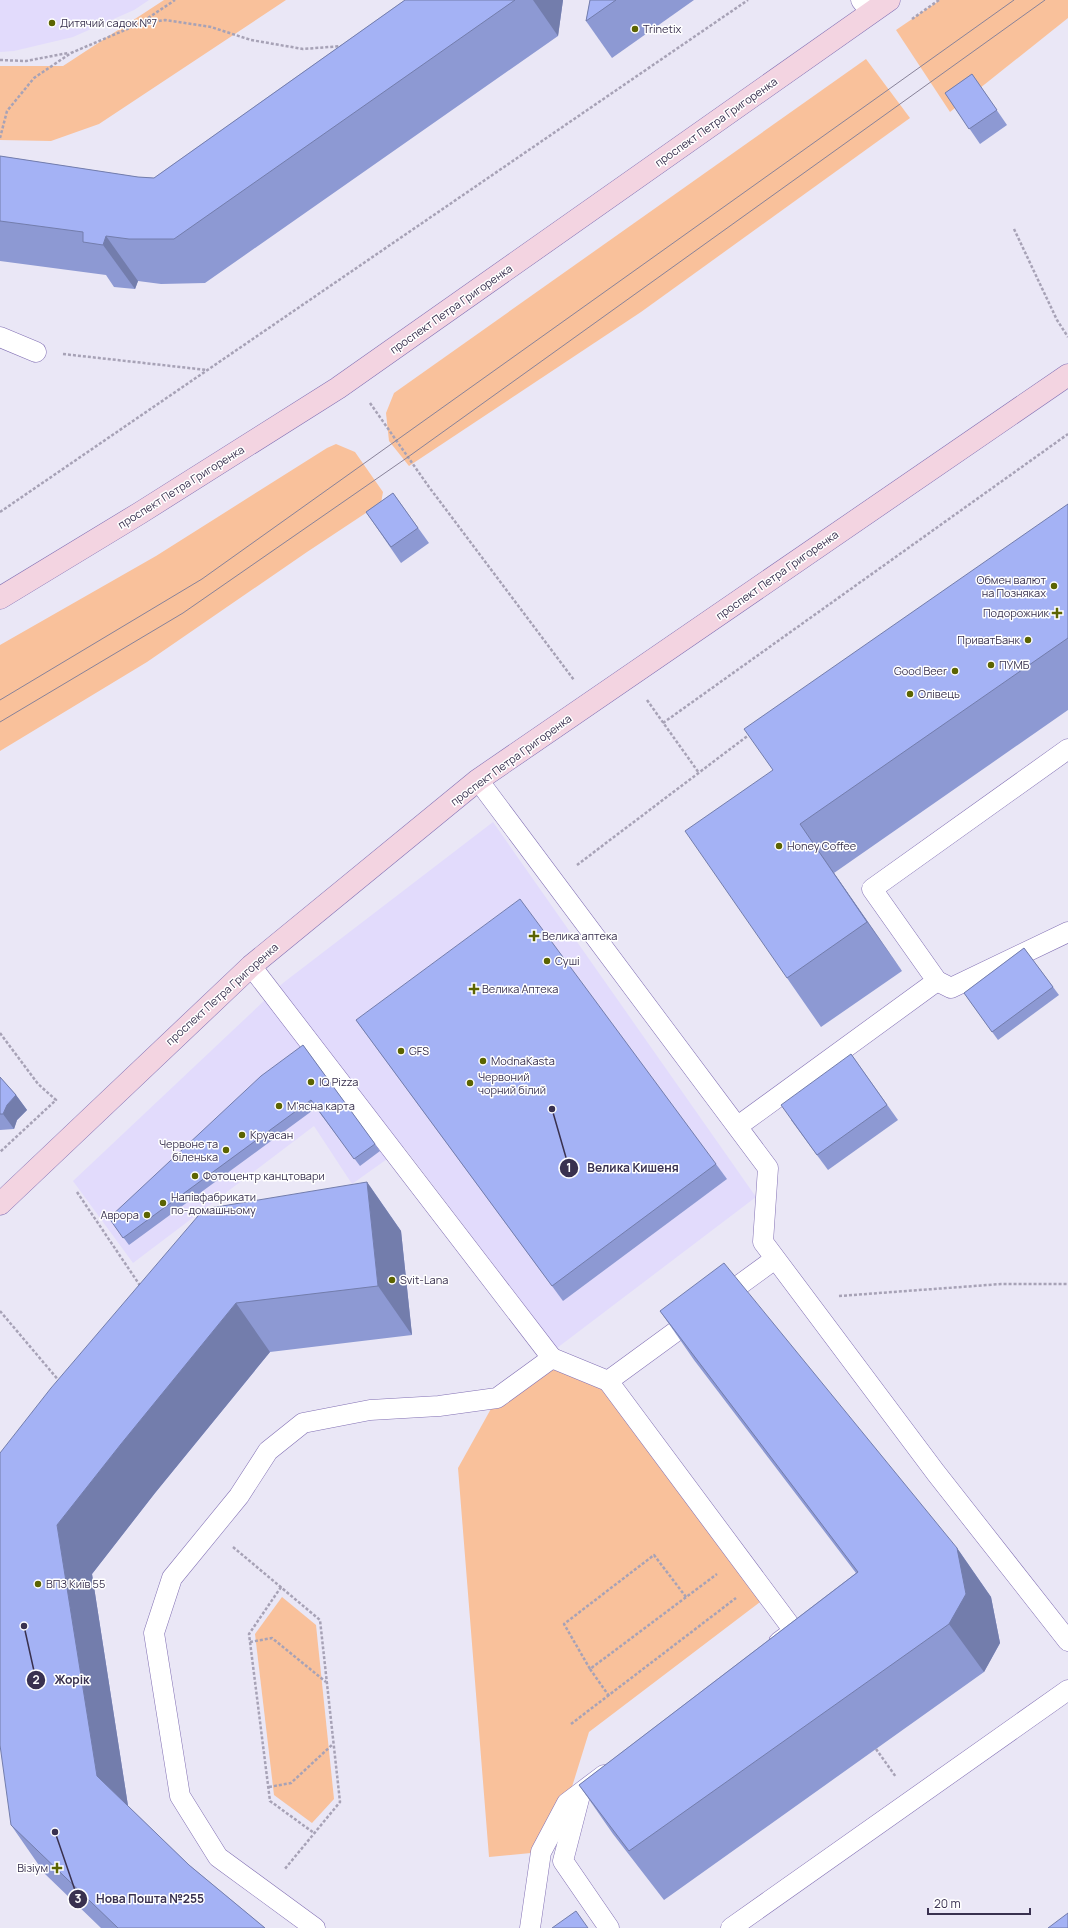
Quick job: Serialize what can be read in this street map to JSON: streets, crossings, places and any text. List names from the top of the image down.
{
  "streets": {
    "main road": ["проспект Петра Григоренка"]
  },
  "places": {
    "other": [
      "Дитячий садок №7",
      "Trinetix",
      "Обмен валют на Позняках",
      "ПриватБанк",
      "ПУМБ",
      "Good Beer",
      "Олівець",
      "Honey Coffee",
      "Суші",
      "GFS",
      "ModnaKasta",
      "IQ Pizza",
      "Червоний чорний білий",
      "М'ясна карта",
      "Велика Кишеня",
      "Круасан",
      "Червоне та біленька",
      "Фотоцентр канцтовари",
      "Напівфабрикати по-домашньому",
      "Аврора",
      "Svit-Lana",
      "ВПЗ Київ 55",
      "Жорік",
      "Нова Пошта №255"
    ],
    "health": [
      "Подорожник",
      "Велика аптека",
      "Велика Аптека",
      "Візіум"
    ]
  },
  "scale_bar": "20 m"
}
